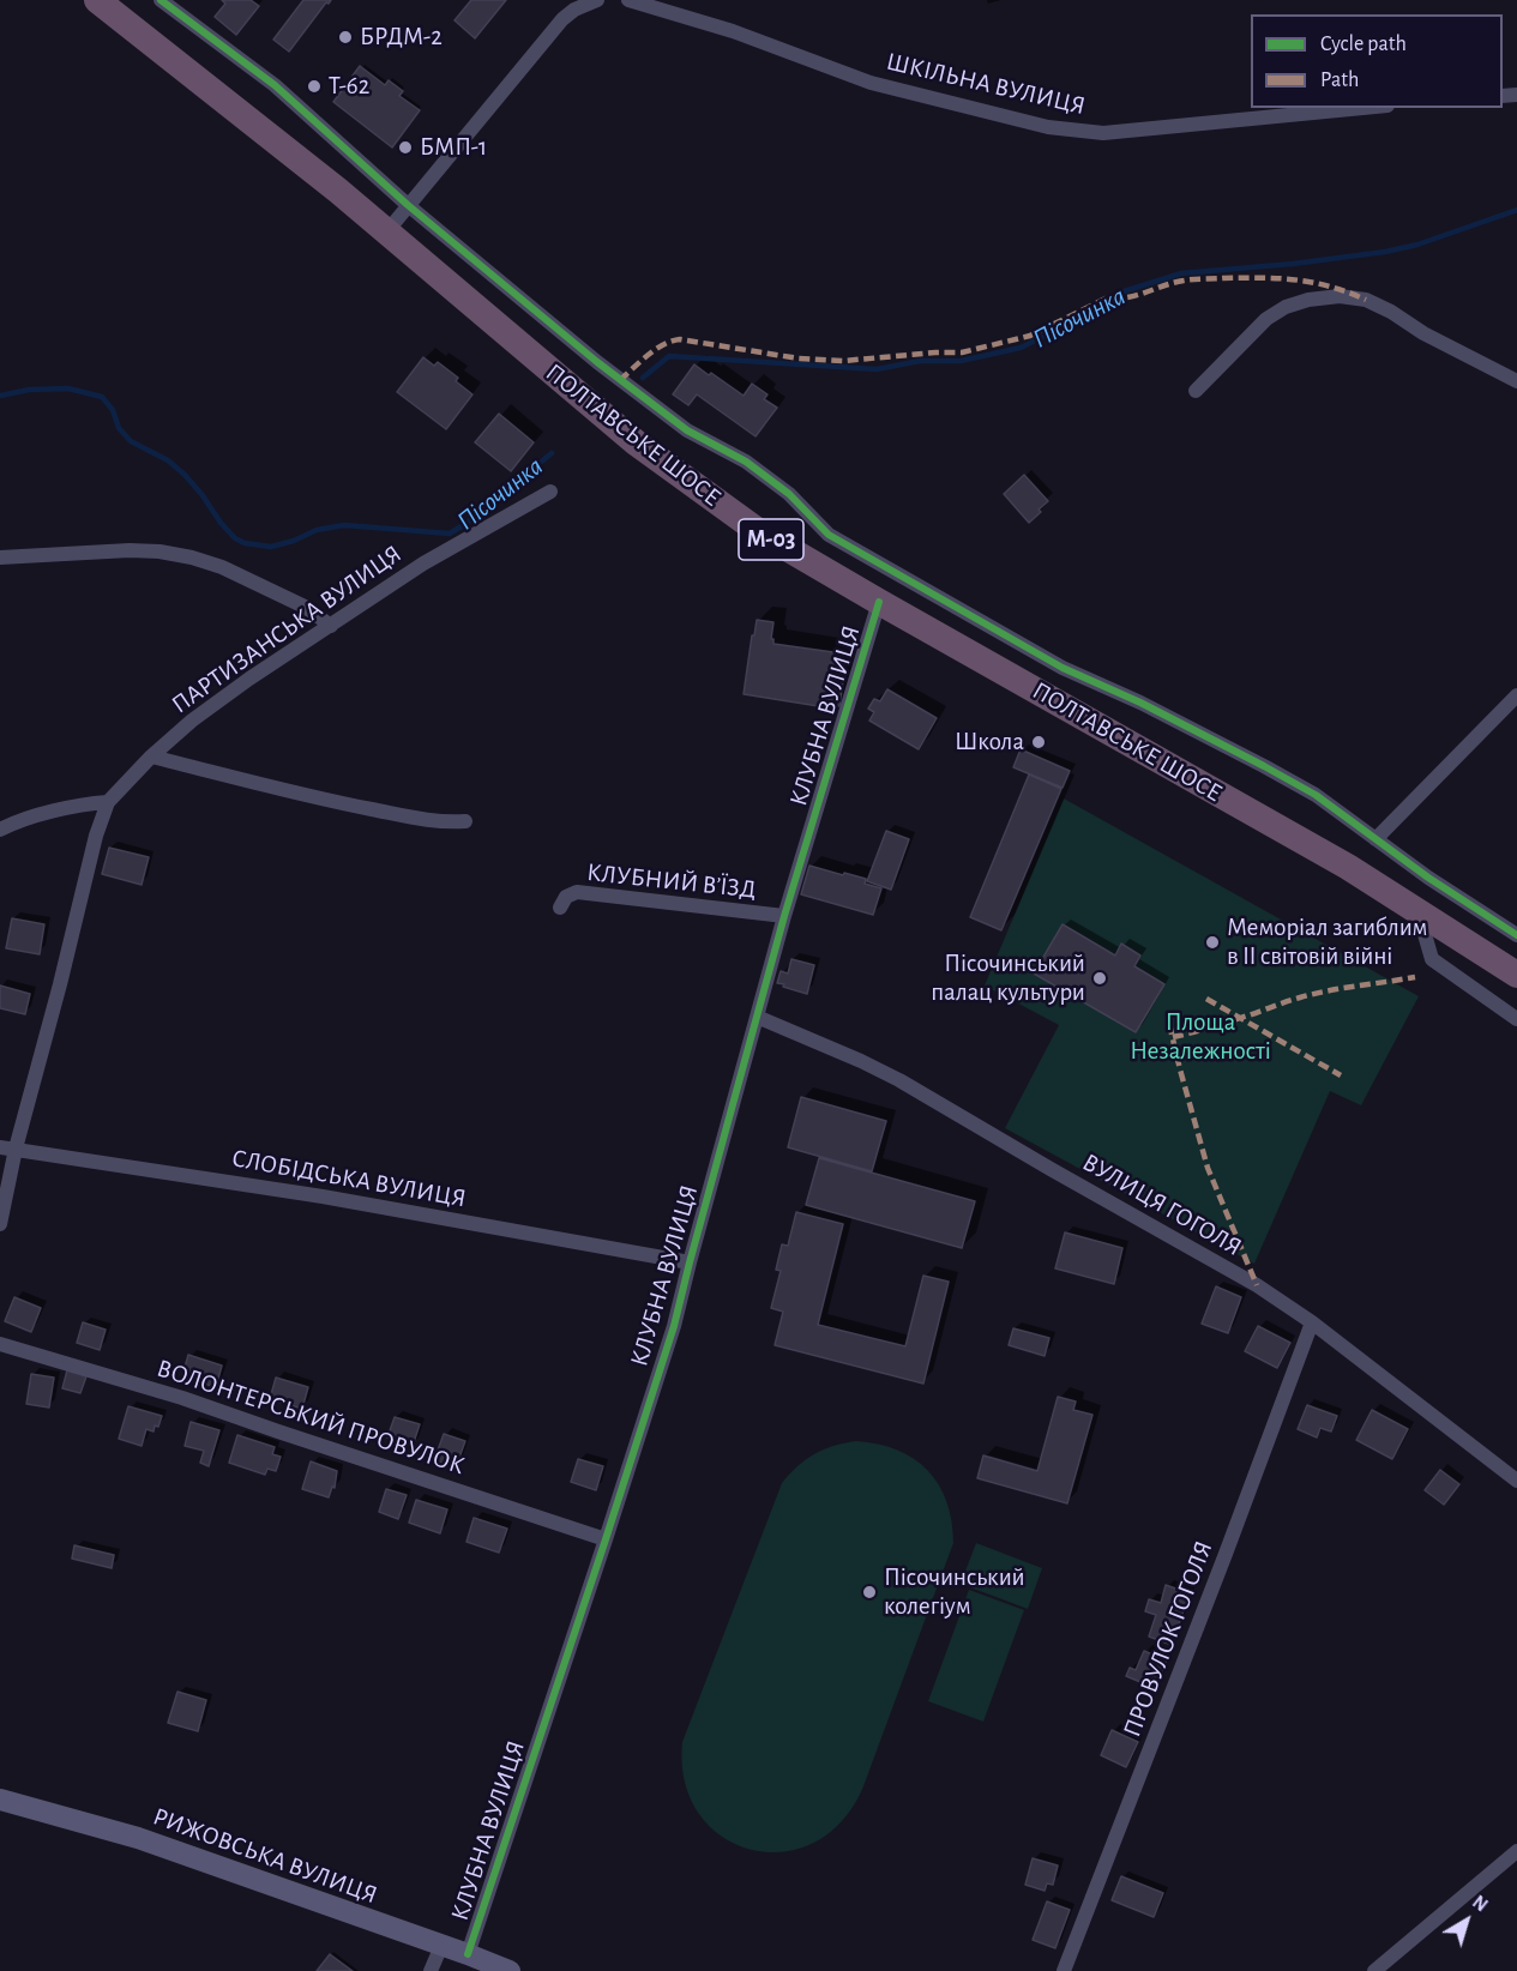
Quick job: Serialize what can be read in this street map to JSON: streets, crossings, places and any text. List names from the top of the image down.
{
  "streets": {
    "highway": ["ПОЛТАВСЬКЕ ШОСЕ", "М-03"],
    "street": [
      "ШКІЛЬНА ВУЛИЦЯ",
      "ПАРТИЗАНСЬКА ВУЛИЦЯ",
      "КЛУБНА ВУЛИЦЯ",
      "КЛУБНИЙ В’ЇЗД",
      "СЛОБІДСЬКА ВУЛИЦЯ",
      "ВУЛИЦЯ ГОГОЛЯ",
      "ВОЛОНТЕРСЬКИЙ ПРОВУЛОК",
      "ПРОВУЛОК ГОГОЛЯ",
      "РИЖОВСЬКА ВУЛИЦЯ"
    ]
  },
  "crossings": [
    ["ПОЛТАВСЬКЕ ШОСЕ", "КЛУБНА ВУЛИЦЯ"],
    ["ПАРТИЗАНСЬКА ВУЛИЦЯ", "СЛОБІДСЬКА ВУЛИЦЯ"],
    ["КЛУБНА ВУЛИЦЯ", "КЛУБНИЙ В’ЇЗД"],
    ["КЛУБНА ВУЛИЦЯ", "СЛОБІДСЬКА ВУЛИЦЯ"],
    ["КЛУБНА ВУЛИЦЯ", "ВУЛИЦЯ ГОГОЛЯ"],
    ["КЛУБНА ВУЛИЦЯ", "ВОЛОНТЕРСЬКИЙ ПРОВУЛОК"],
    ["КЛУБНА ВУЛИЦЯ", "РИЖОВСЬКА ВУЛИЦЯ"],
    ["ВУЛИЦЯ ГОГОЛЯ", "ПРОВУЛОК ГОГОЛЯ"]
  ],
  "water": ["Пісочинка"],
  "parks": ["Площа Незалежності"],
  "places": [
    "БРДМ-2",
    "Т-62",
    "БМП-1",
    "Школа",
    "Меморіал загиблим в II світовій війні",
    "Пісочинський палац культури",
    "Пісочинський колегіум"
  ],
  "legend": ["Cycle path", "Path"],
  "north": "top right"
}
